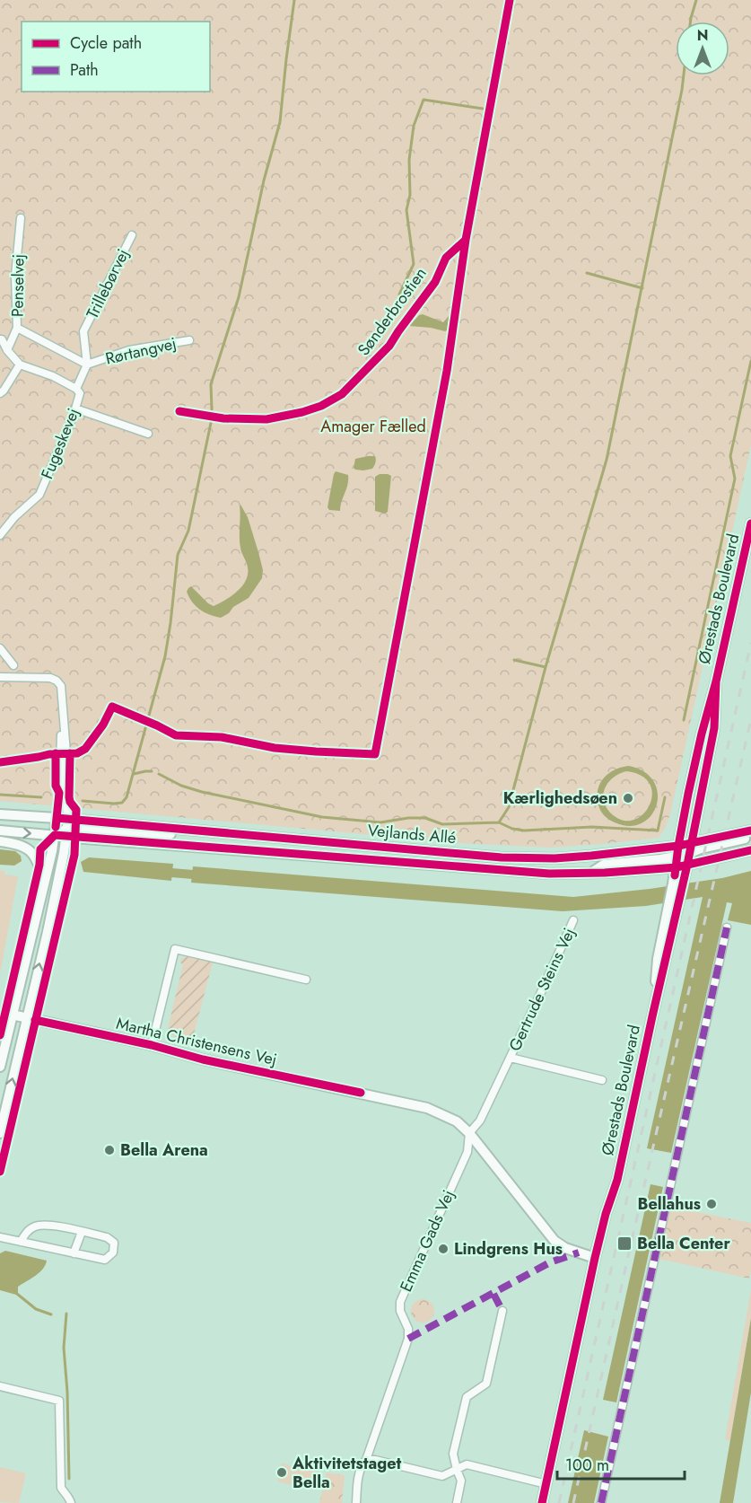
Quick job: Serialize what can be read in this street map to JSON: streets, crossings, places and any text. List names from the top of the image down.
{
  "streets": {
    "street": [
      "Trillebørvej",
      "Penselvej",
      "Rørtangvej",
      "Fugeskevej",
      "Ørestads Boulevard",
      "Vejlands Allé",
      "Gertrude Steins Vej",
      "Martha Christensens Vej",
      "Emma Gads Vej"
    ],
    "cycle path": ["Sønderbrostien"]
  },
  "crossings": [
    ["Trillebørvej", "Rørtangvej"],
    ["Penselvej", "Fugeskevej"],
    ["Rørtangvej", "Fugeskevej"],
    ["Ørestads Boulevard", "Vejlands Allé"],
    ["Ørestads Boulevard", "Martha Christensens Vej"],
    ["Gertrude Steins Vej", "Martha Christensens Vej"],
    ["Gertrude Steins Vej", "Emma Gads Vej"],
    ["Martha Christensens Vej", "Emma Gads Vej"]
  ],
  "parks": ["Amager Fælled"],
  "places": {
    "other": [
      "Kærlighedsøen",
      "Bella Arena",
      "Bellahus",
      "Lindgrens Hus",
      "Aktivitetstaget Bella"
    ],
    "transit": ["Bella Center"]
  },
  "legend": ["Cycle path", "Path"],
  "scale_bar": "100 m",
  "north": "top"
}
